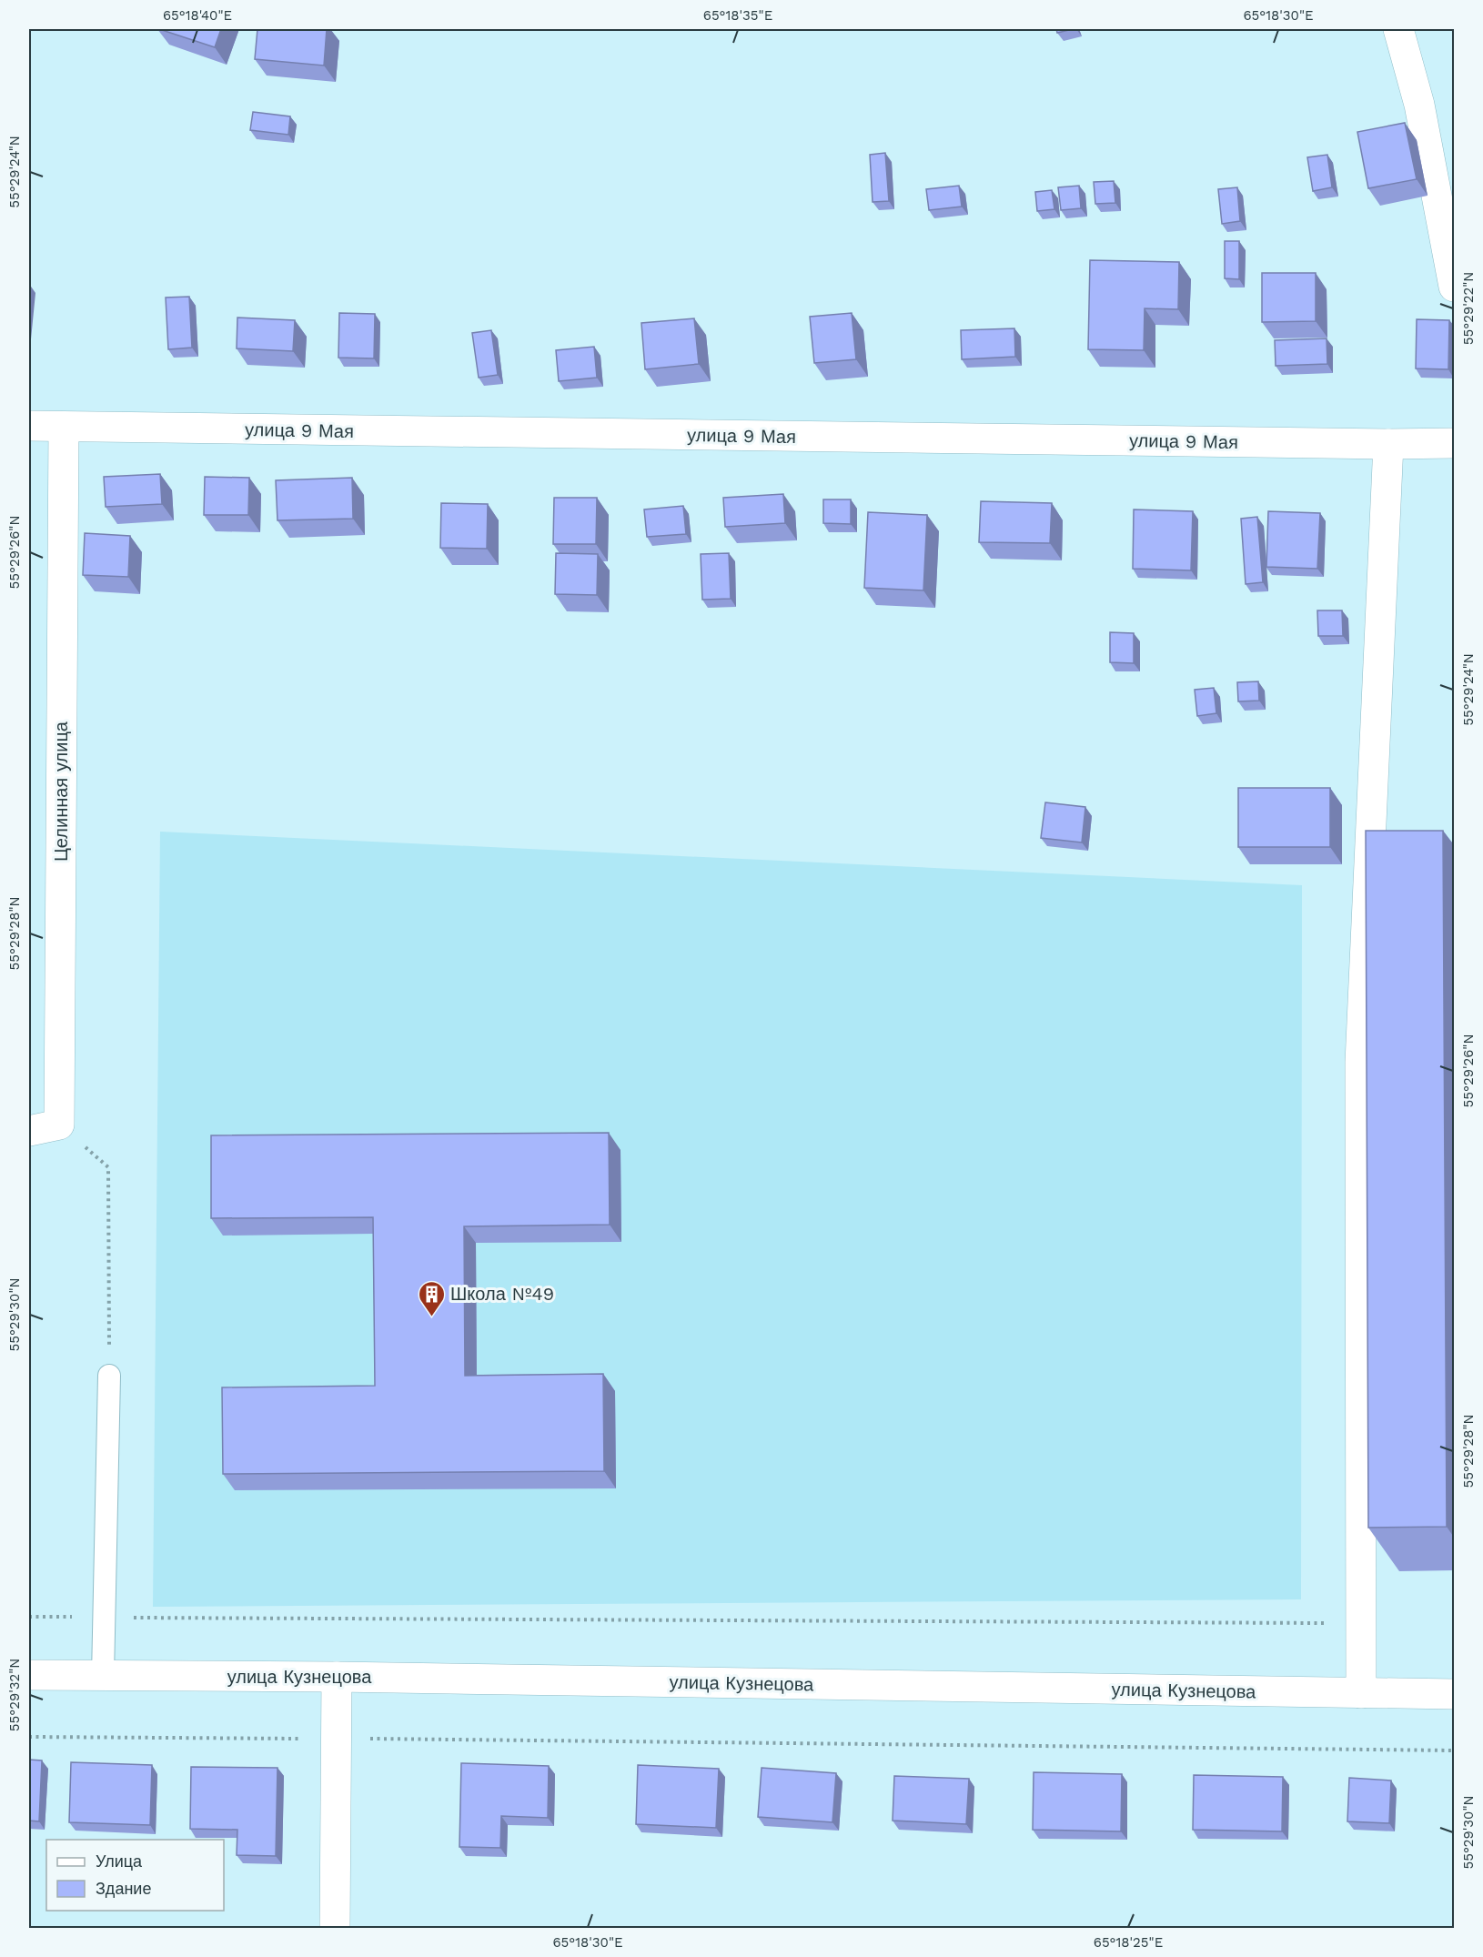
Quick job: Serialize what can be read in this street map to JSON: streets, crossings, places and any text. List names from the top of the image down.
{
  "streets": {
    "street": ["улица 9 Мая", "Целинная улица", "улица Кузнецова"]
  },
  "crossings": [
    ["улица 9 Мая", "Целинная улица"]
  ],
  "places": {
    "building": ["Школа №49"]
  },
  "legend": ["Улица", "Здание"],
  "coordinates": [
    "65°18'40\"E",
    "65°18'35\"E",
    "65°18'30\"E",
    "55°29'24\"N",
    "55°29'22\"N",
    "55°29'26\"N",
    "55°29'28\"N",
    "55°29'30\"N",
    "55°29'32\"N",
    "65°18'25\"E"
  ]
}
